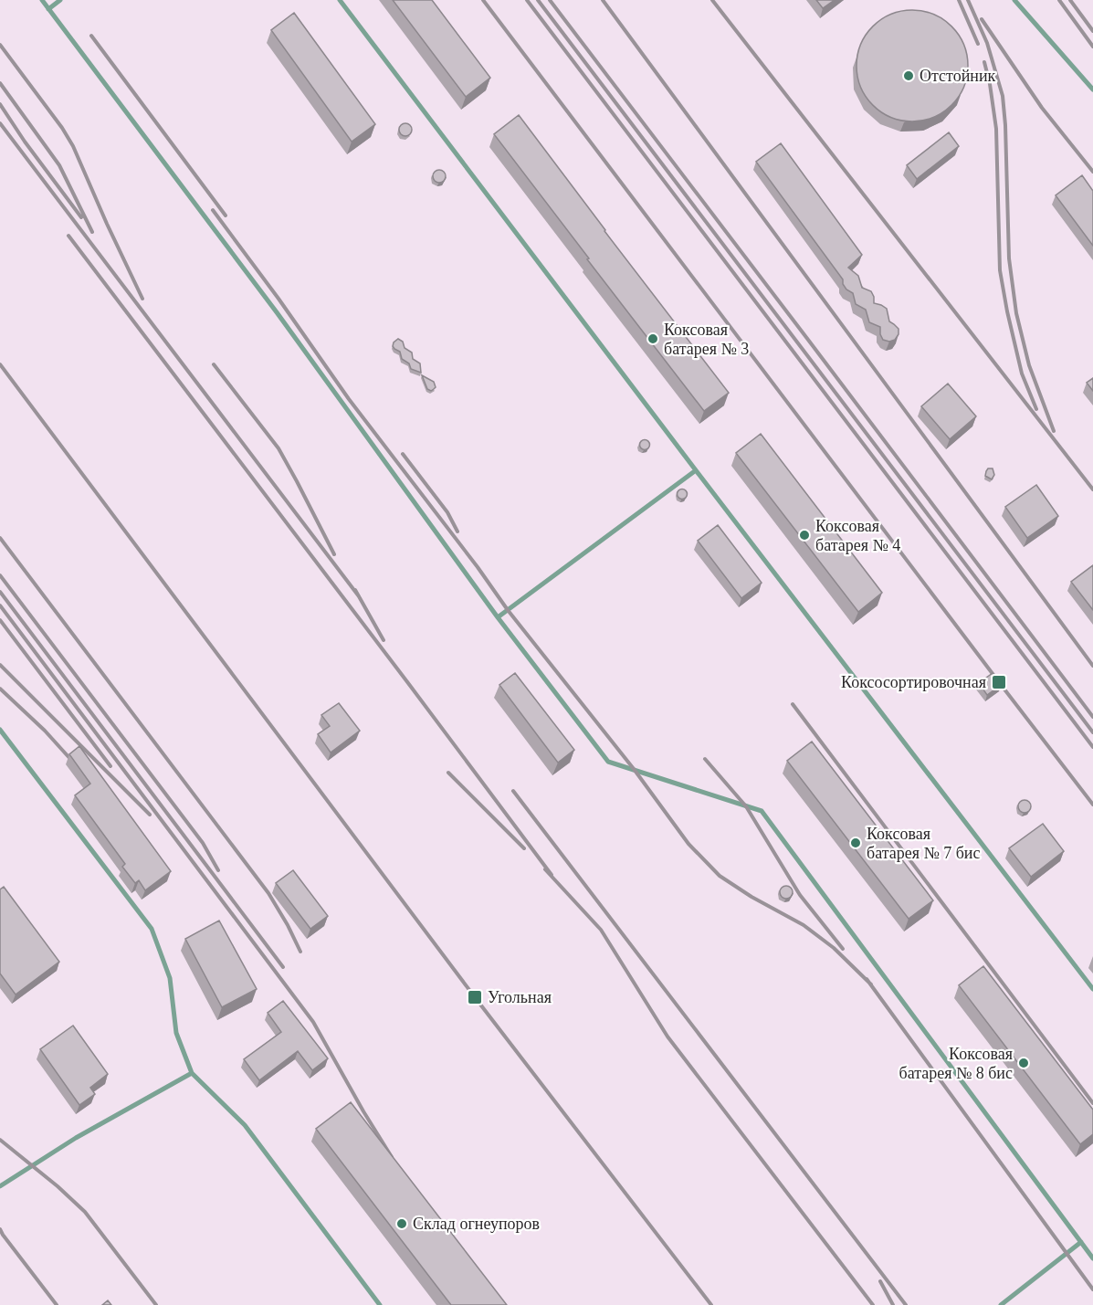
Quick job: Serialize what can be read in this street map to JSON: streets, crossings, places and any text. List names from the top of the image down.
{
  "places": {
    "other": [
      "Отстойник",
      "Коксовая батарея № 3",
      "Коксовая батарея № 4",
      "Коксовая батарея № 7 бис",
      "Коксовая батарея № 8 бис",
      "Склад огнеупоров"
    ],
    "transit": ["Коксосортировочная", "Угольная"]
  }
}
